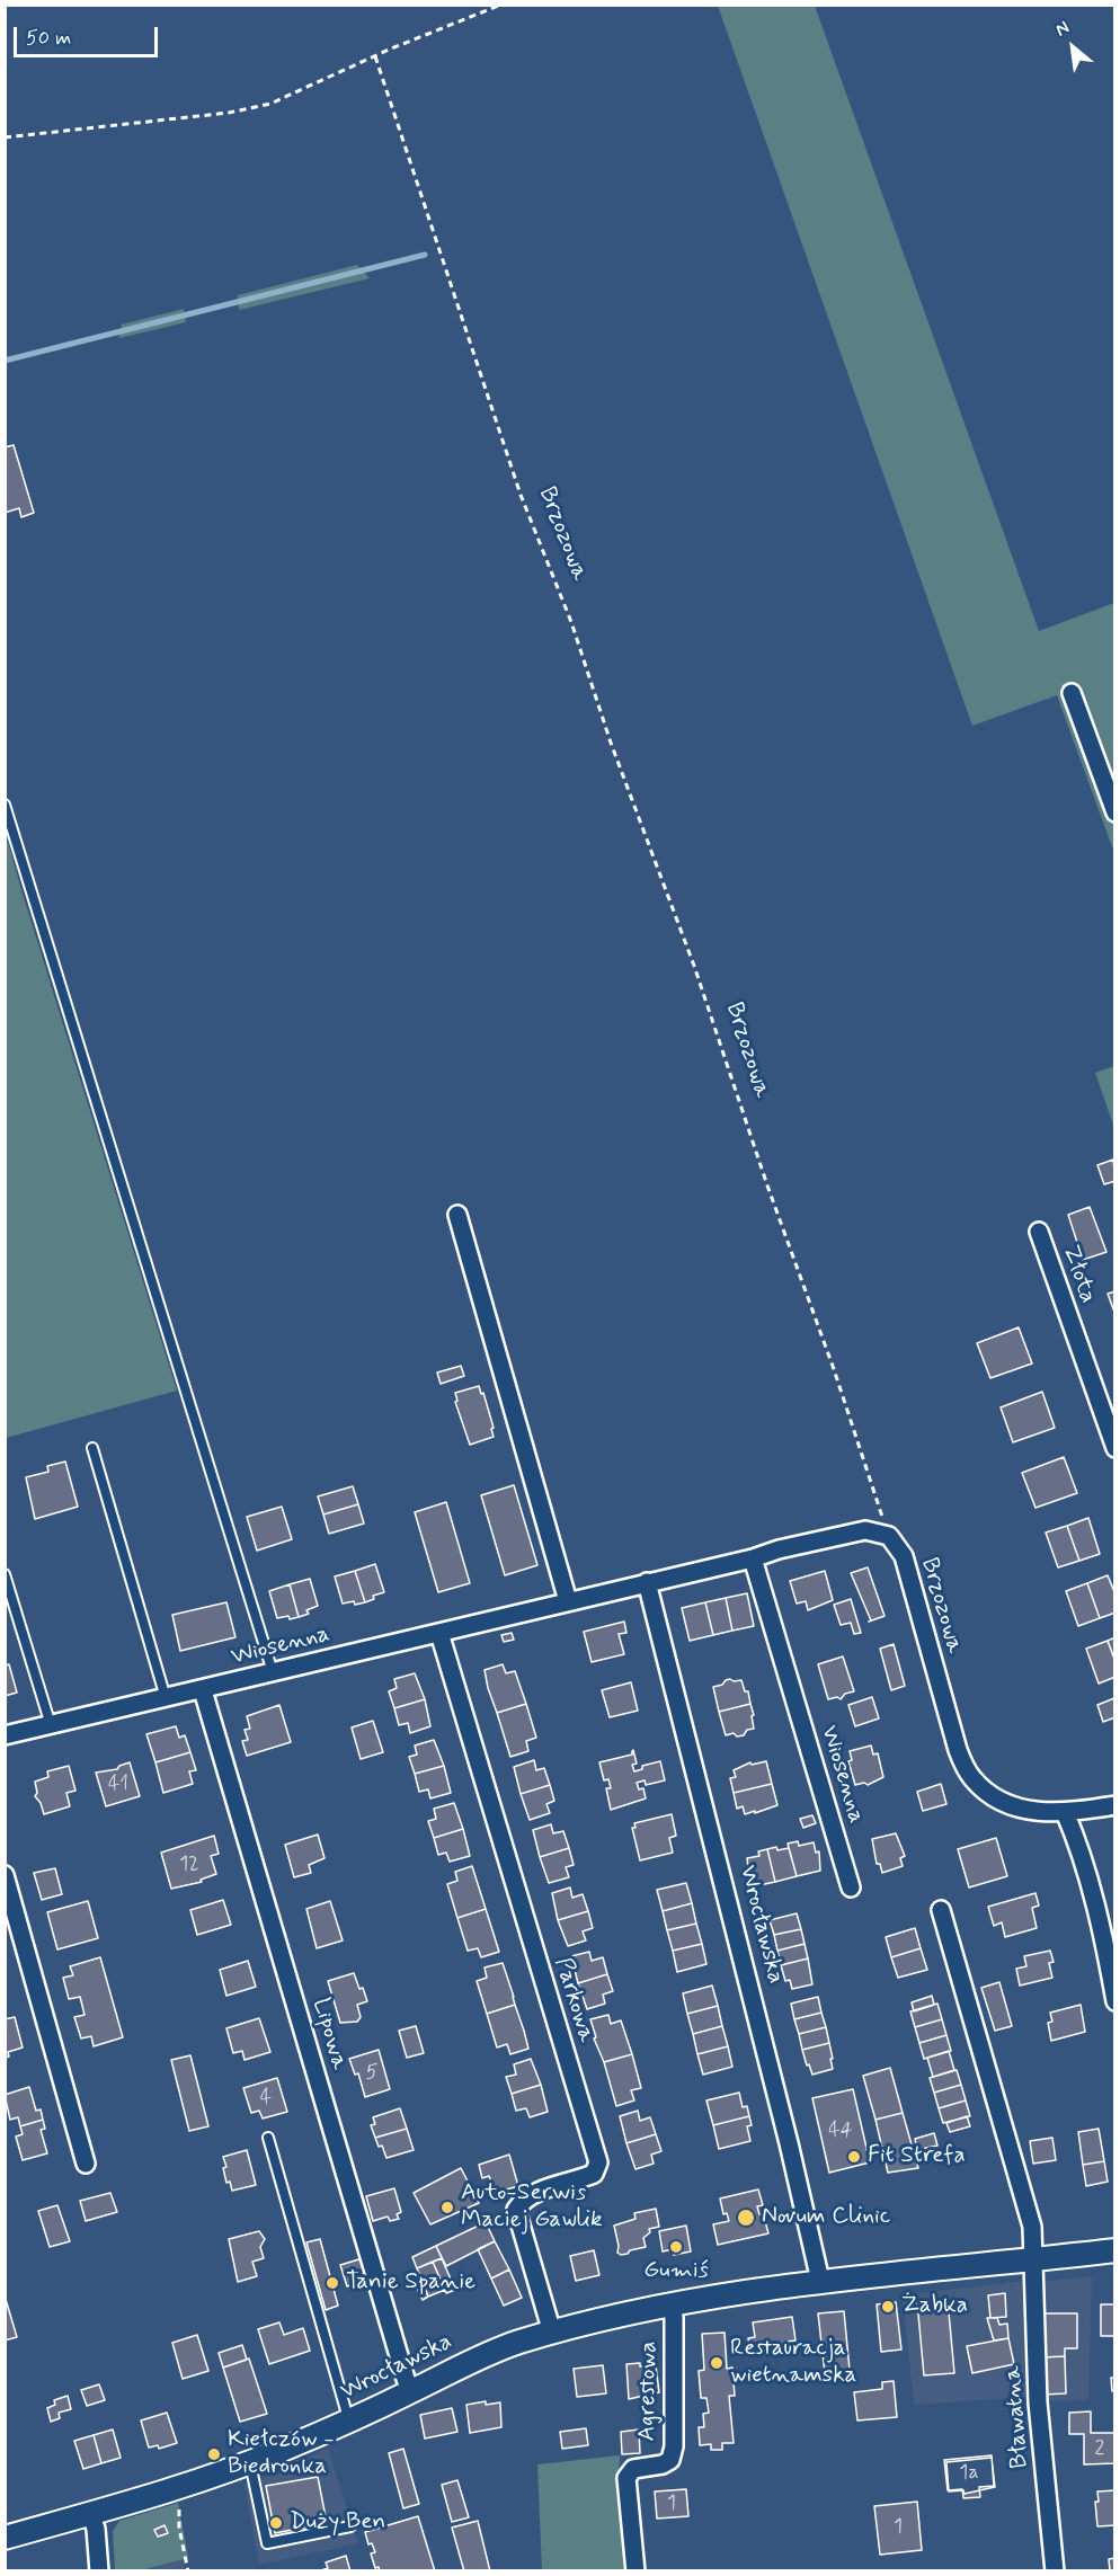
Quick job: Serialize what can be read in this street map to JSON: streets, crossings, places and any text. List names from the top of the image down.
{
  "streets": {
    "street": [
      "Brzozowa",
      "Złota",
      "Wiosenna",
      "Wrocławska",
      "Parkowa",
      "Lipowa",
      "Agrestowa",
      "Bławatna"
    ]
  },
  "crossings": [
    ["Brzozowa", "Wiosenna"],
    ["Wiosenna", "Wrocławska"],
    ["Wiosenna", "Parkowa"],
    ["Wiosenna", "Lipowa"],
    ["Wrocławska", "Parkowa"],
    ["Wrocławska", "Lipowa"],
    ["Wrocławska", "Agrestowa"],
    ["Wrocławska", "Bławatna"]
  ],
  "places": [
    "Fit Strefa",
    "Auto-Serwis Maciej Gawlik",
    "Novum Clinic",
    "Gumiś",
    "Tanie Spanie",
    "Żabka",
    "Restauracja wietnamska",
    "Kiełczów - Biedronka",
    "Duży Ben"
  ],
  "house_numbers": [
    "41",
    "12",
    "5",
    "4",
    "44",
    "2",
    "1a",
    "1",
    "1"
  ],
  "scale_bar": "50 m",
  "north": "top left"
}
